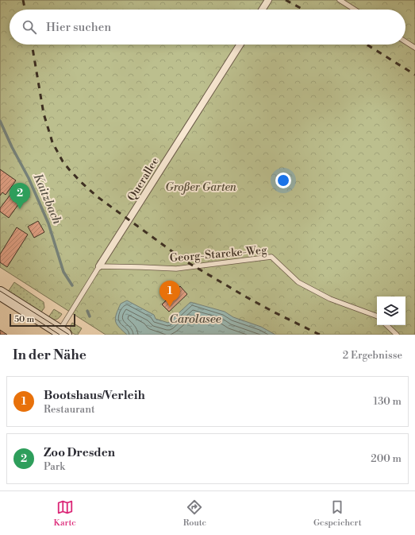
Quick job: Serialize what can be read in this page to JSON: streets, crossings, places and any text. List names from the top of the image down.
{
  "streets": {
    "street": ["Querallee"],
    "lane": ["Georg-Starcke-Weg"]
  },
  "crossings": [
    ["Querallee", "Georg-Starcke-Weg"]
  ],
  "water": ["Kaitzbach", "Carolasee"],
  "parks": ["Großer Garten"],
  "scale_bar": "50 m",
  "page": {
    "search": "Hier suchen",
    "pins": ["2", "1"],
    "scale": "50 m",
    "heading": ["In der Nähe", "2 Ergebnisse"],
    "list": [
      {
        "mark": "1",
        "name": "Bootshaus/Verleih",
        "note": "Restaurant",
        "value": "130 m"
      },
      {
        "mark": "2",
        "name": "Zoo Dresden",
        "note": "Park",
        "value": "200 m"
      }
    ],
    "nav": ["Karte", "Route", "Gespeichert"]
  }
}
